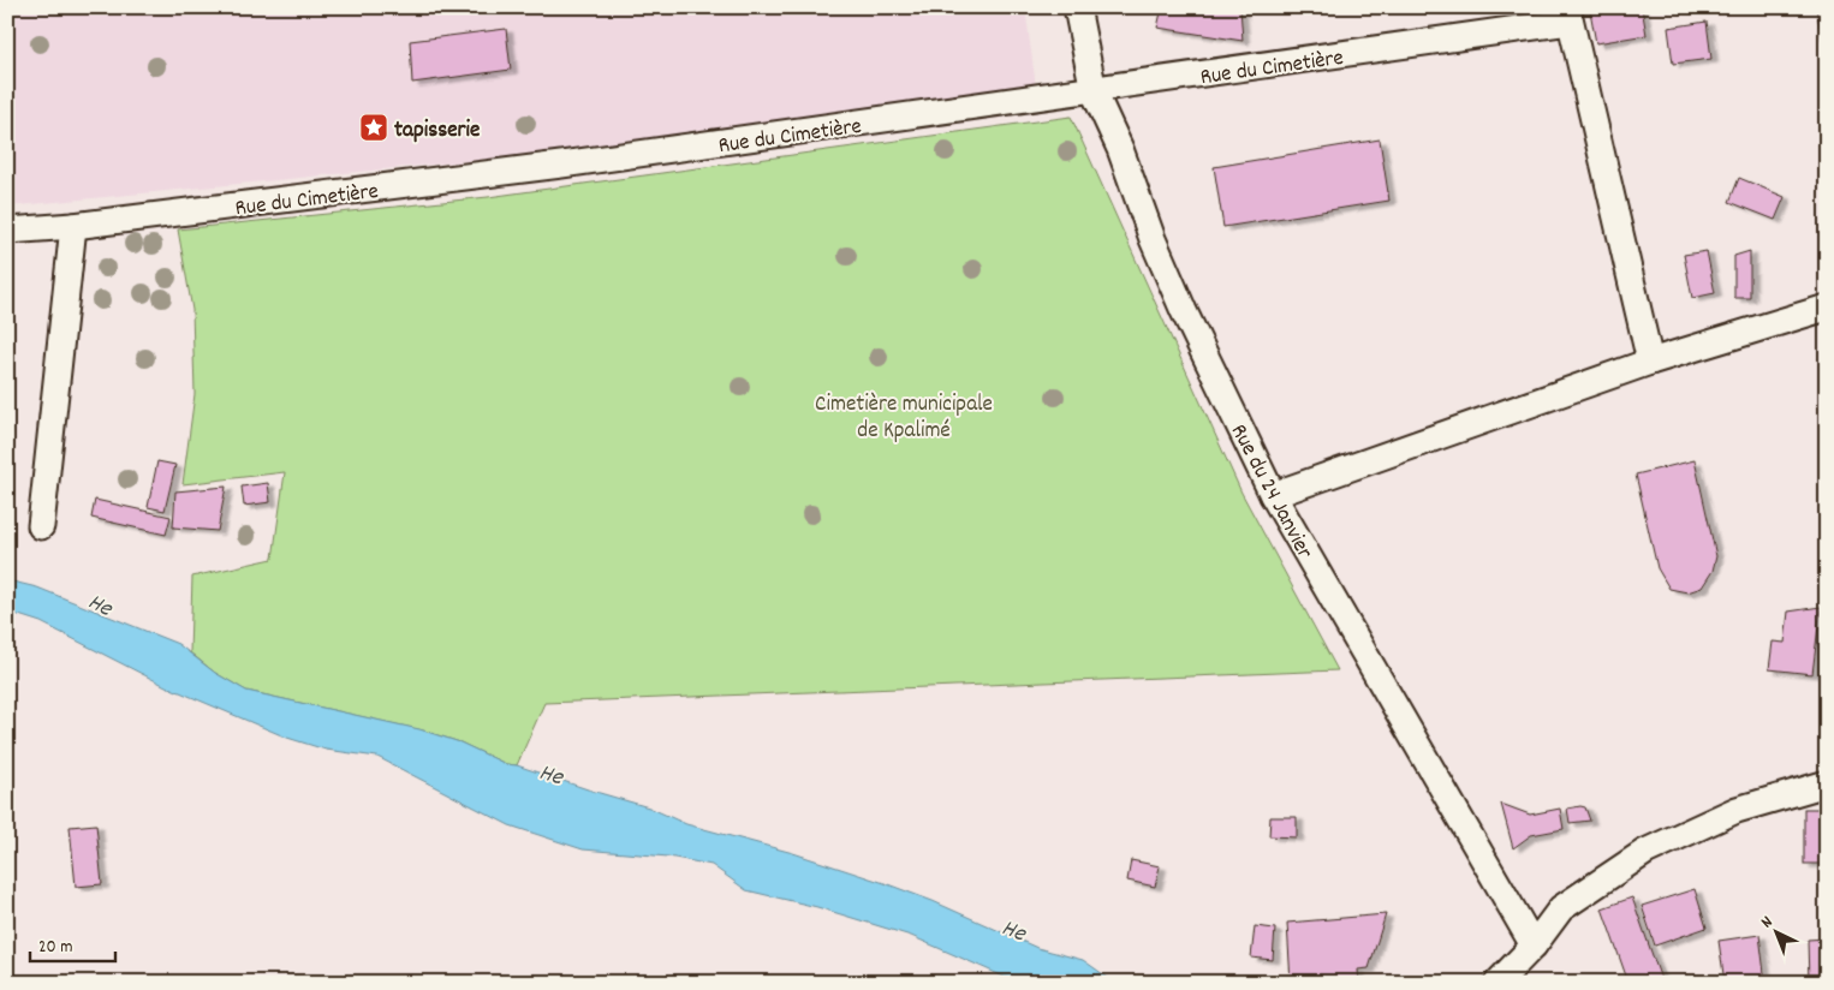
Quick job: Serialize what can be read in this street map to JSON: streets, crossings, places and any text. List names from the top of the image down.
{
  "streets": {
    "street": ["Rue du Cimetière", "Rue du 24 Janvier"]
  },
  "crossings": [
    ["Rue du Cimetière", "Rue du 24 Janvier"]
  ],
  "water": ["He"],
  "parks": ["Cimetière municipale de Kpalimé"],
  "places": {
    "place": ["tapisserie"]
  },
  "scale_bar": "20 m",
  "north": "top left"
}
